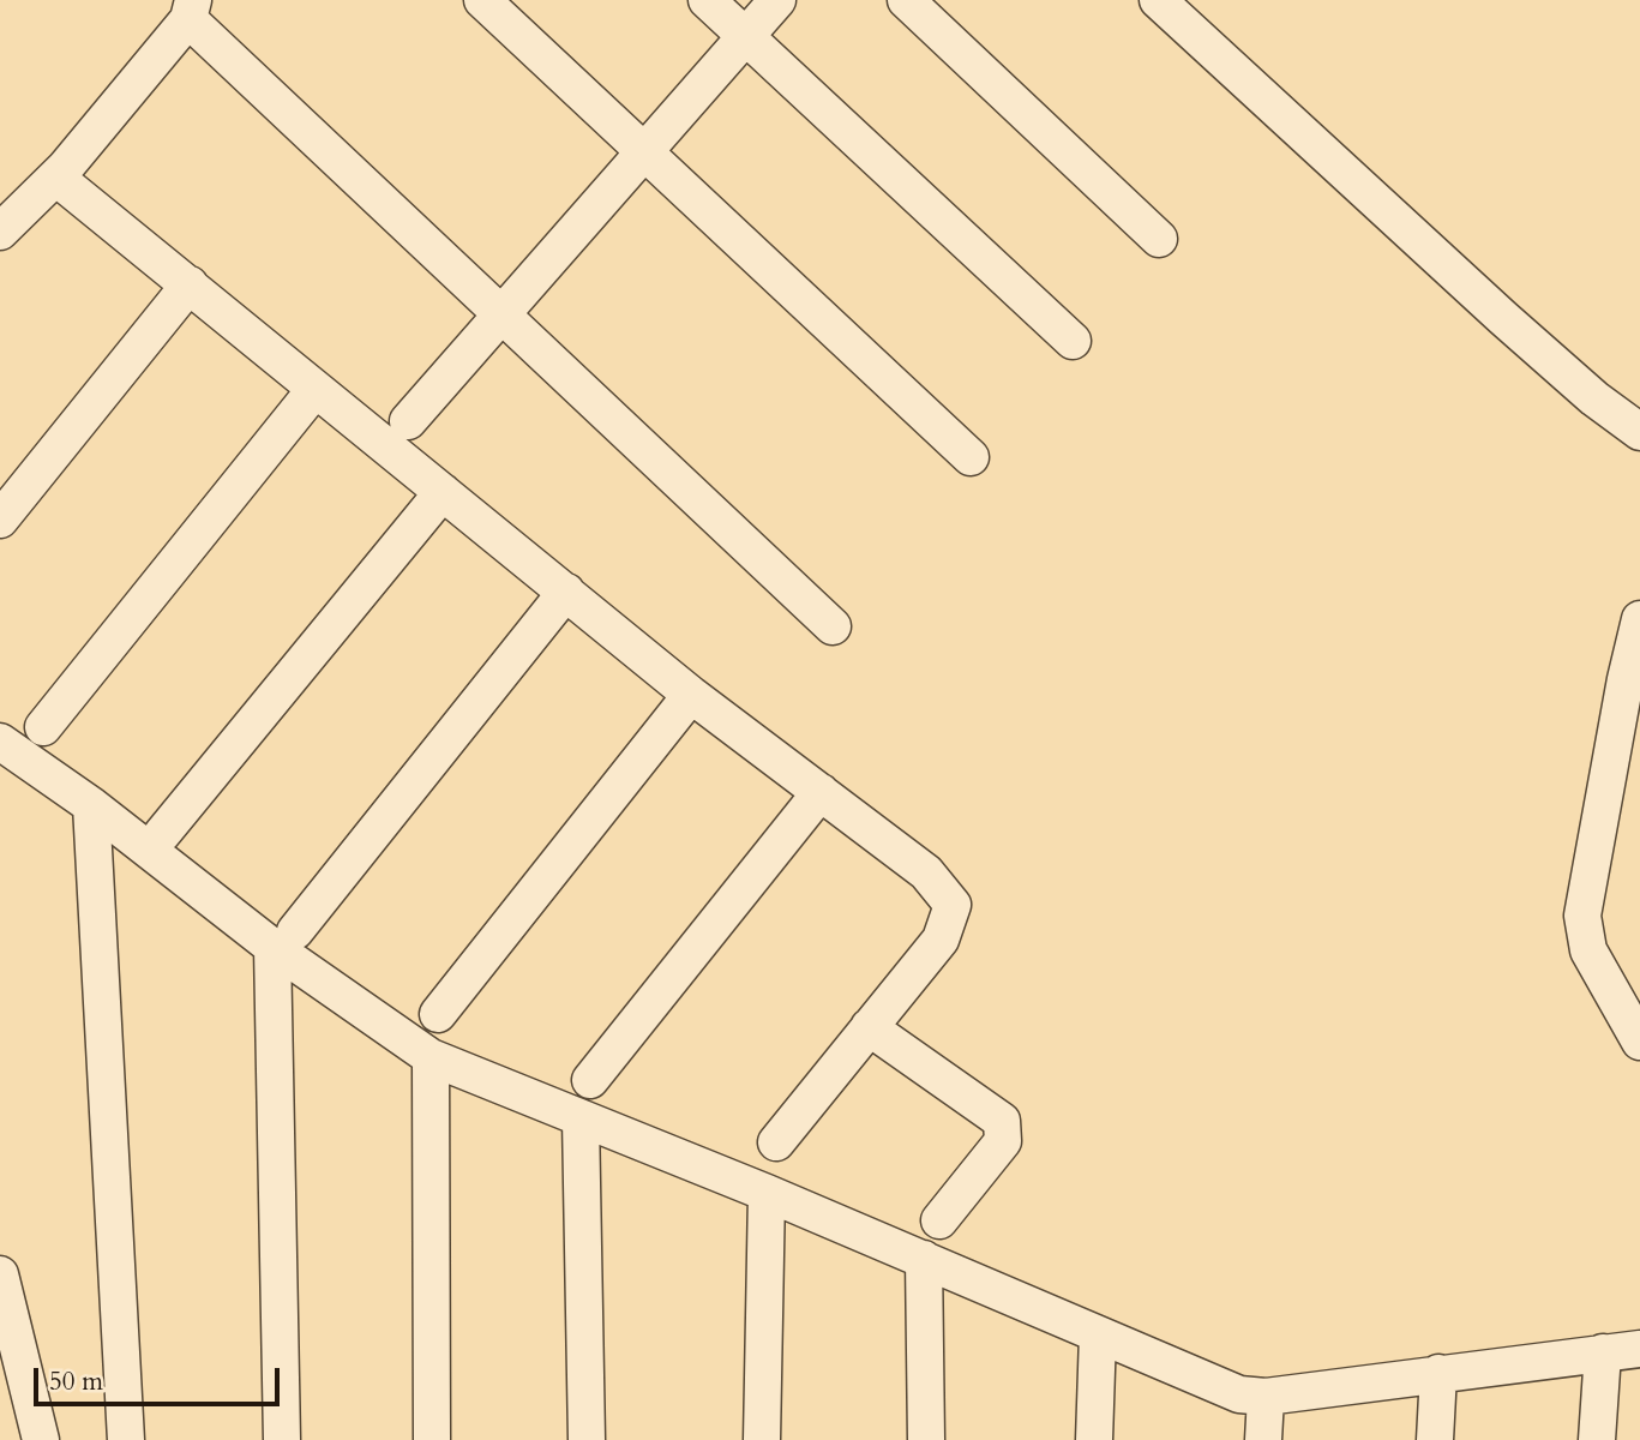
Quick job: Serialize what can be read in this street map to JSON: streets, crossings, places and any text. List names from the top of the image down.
{
  "scale_bar": "50 m"
}
